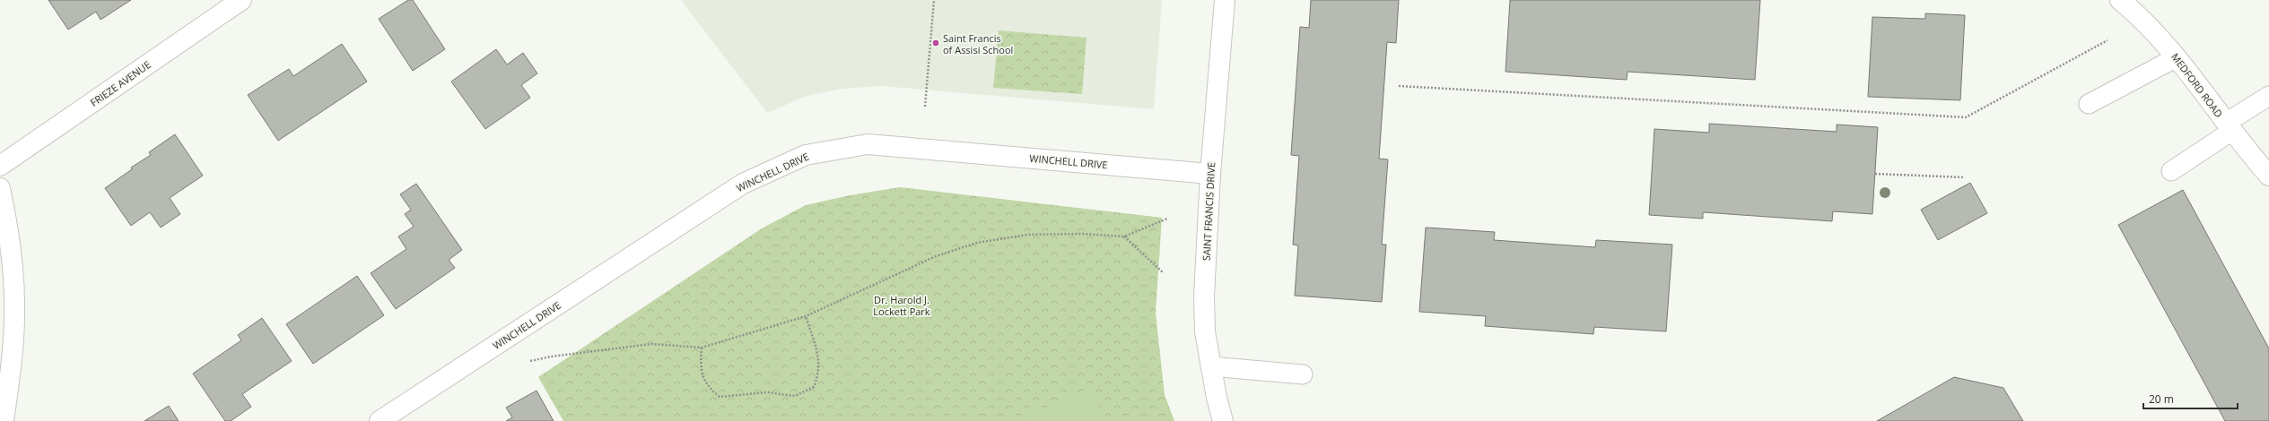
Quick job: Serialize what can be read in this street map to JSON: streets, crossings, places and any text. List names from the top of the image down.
{
  "streets": {
    "street": [
      "FRIEZE AVENUE",
      "MEDFORD ROAD",
      "WINCHELL DRIVE",
      "SAINT FRANCIS DRIVE"
    ]
  },
  "crossings": [
    ["WINCHELL DRIVE", "SAINT FRANCIS DRIVE"]
  ],
  "parks": ["Dr. Harold J. Lockett Park"],
  "places": ["Saint Francis of Assisi School"],
  "scale_bar": "20 m"
}
